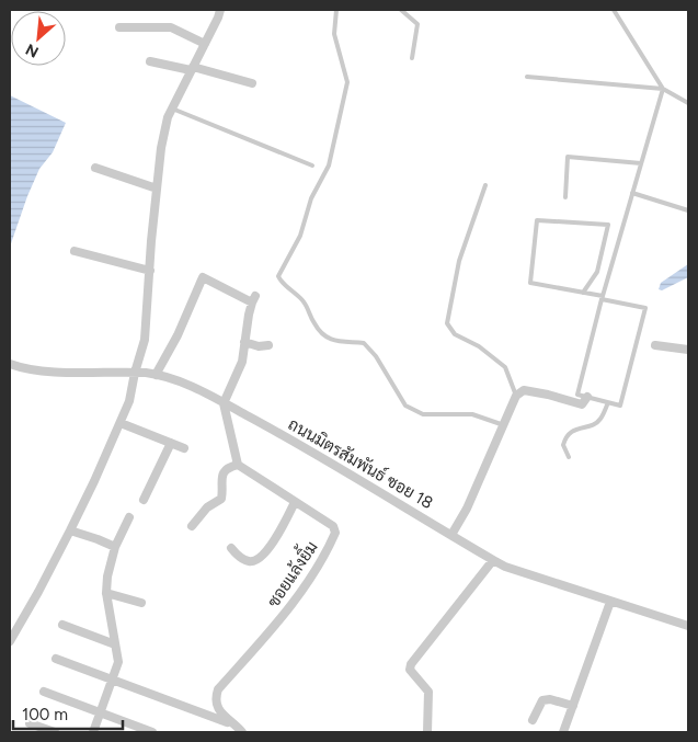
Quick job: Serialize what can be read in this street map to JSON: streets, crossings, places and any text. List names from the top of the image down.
{
  "streets": {
    "street": ["ถนนมิตรสัมพันธ์ ซอย 18", "ซอยแล้งยิ้ม"]
  },
  "scale_bar": "100 m",
  "north": "bottom left"
}
